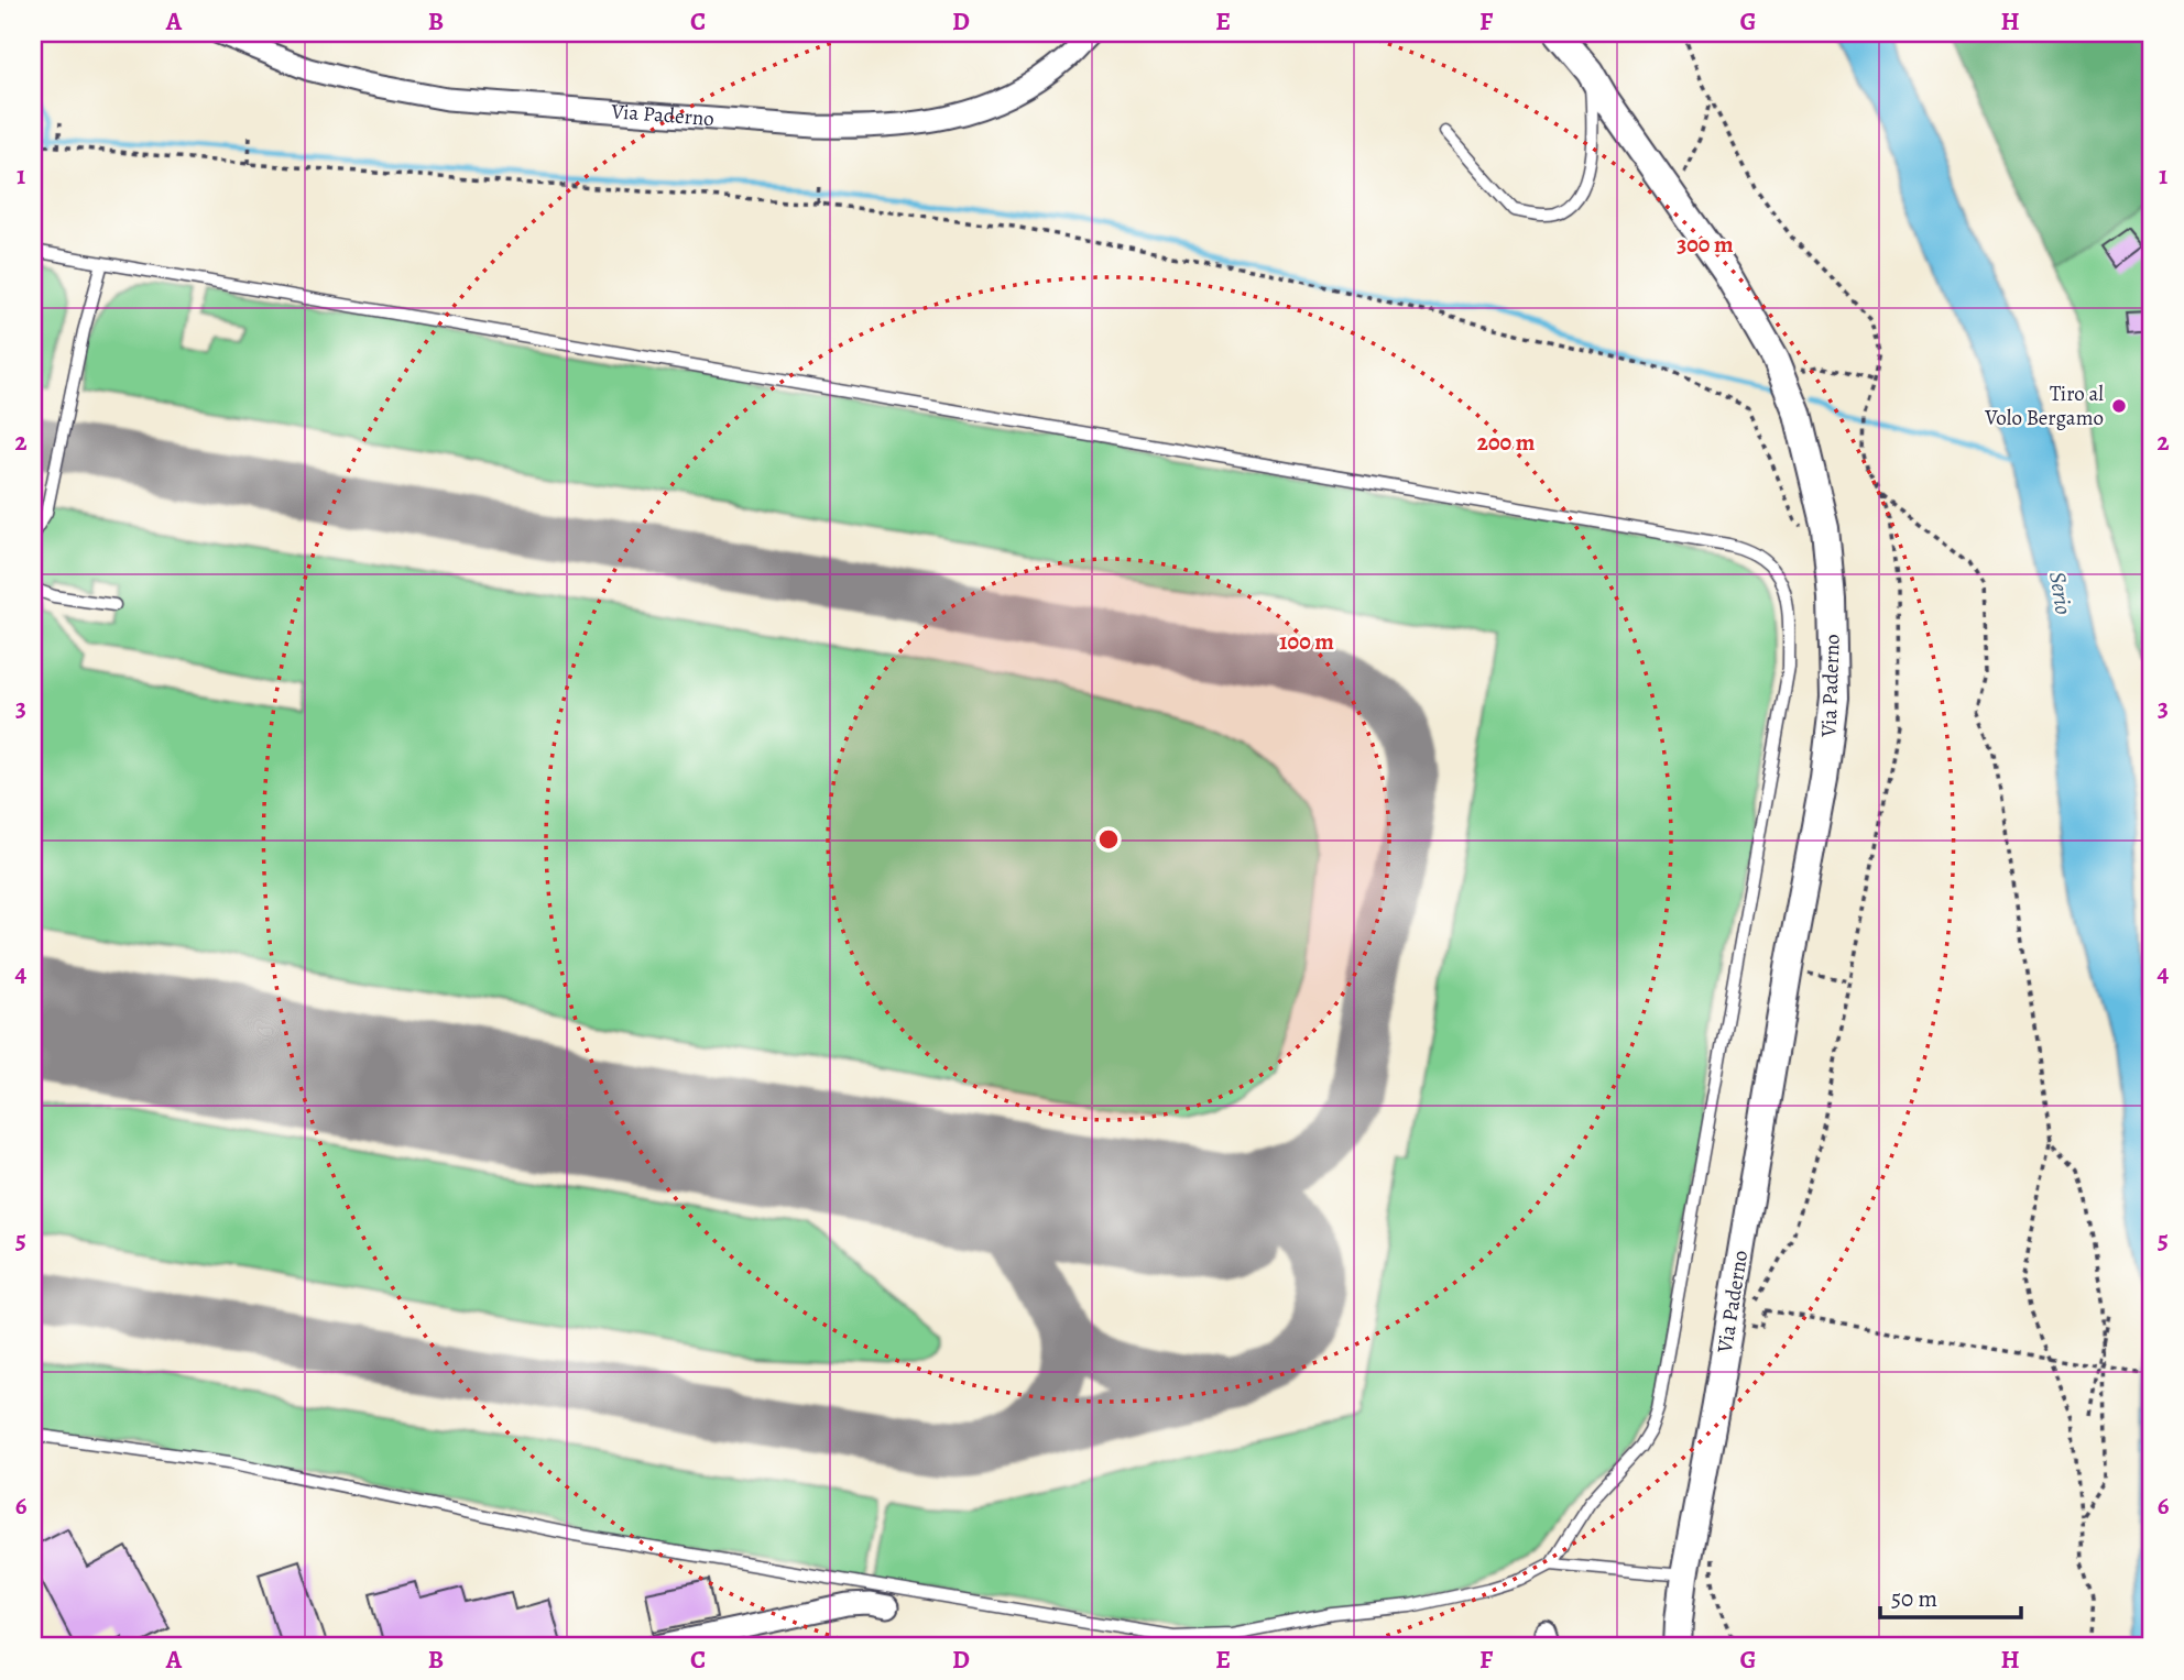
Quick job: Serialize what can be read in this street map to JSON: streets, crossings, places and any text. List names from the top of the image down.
{
  "streets": {
    "street": ["Via Paderno"]
  },
  "water": ["Serio"],
  "places": ["Tiro al Volo Bergamo"],
  "scale_bar": "50 m",
  "grid": {
    "columns": [
      "A",
      "B",
      "C",
      "D",
      "E",
      "F",
      "G",
      "H"
    ],
    "rows": [
      "1",
      "2",
      "3",
      "4",
      "5",
      "6"
    ]
  },
  "rings": ["300 m", "200 m", "100 m"]
}
